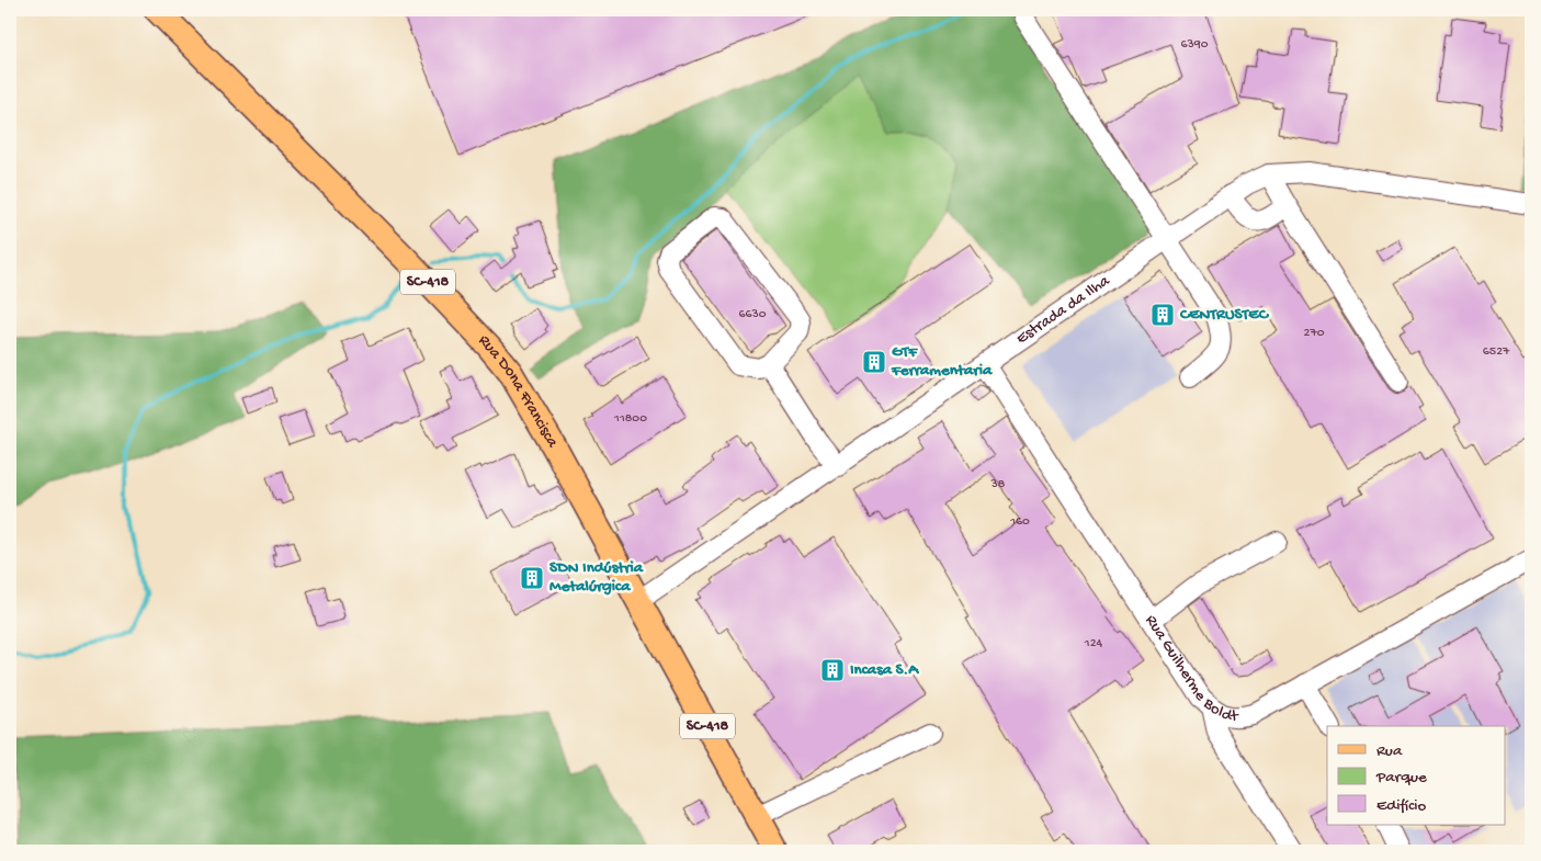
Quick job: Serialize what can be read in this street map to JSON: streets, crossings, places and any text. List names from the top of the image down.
{
  "streets": {
    "main road": ["SC-418", "Rua Dona Francisca"],
    "street": ["Estrada da Ilha", "Rua Guilherme Boldt"]
  },
  "crossings": [
    ["Estrada da Ilha", "Rua Dona Francisca"],
    ["Estrada da Ilha", "Rua Guilherme Boldt"]
  ],
  "places": {
    "building": [
      "CENTRUSTEC",
      "GTF Ferramentaria",
      "SDN Indústria Metalúrgica",
      "Incasa S.A"
    ]
  },
  "house_numbers": [
    "6390",
    "6630",
    "270",
    "6527",
    "11800",
    "38",
    "160",
    "124"
  ],
  "legend": ["Rua", "Parque", "Edifício"]
}
